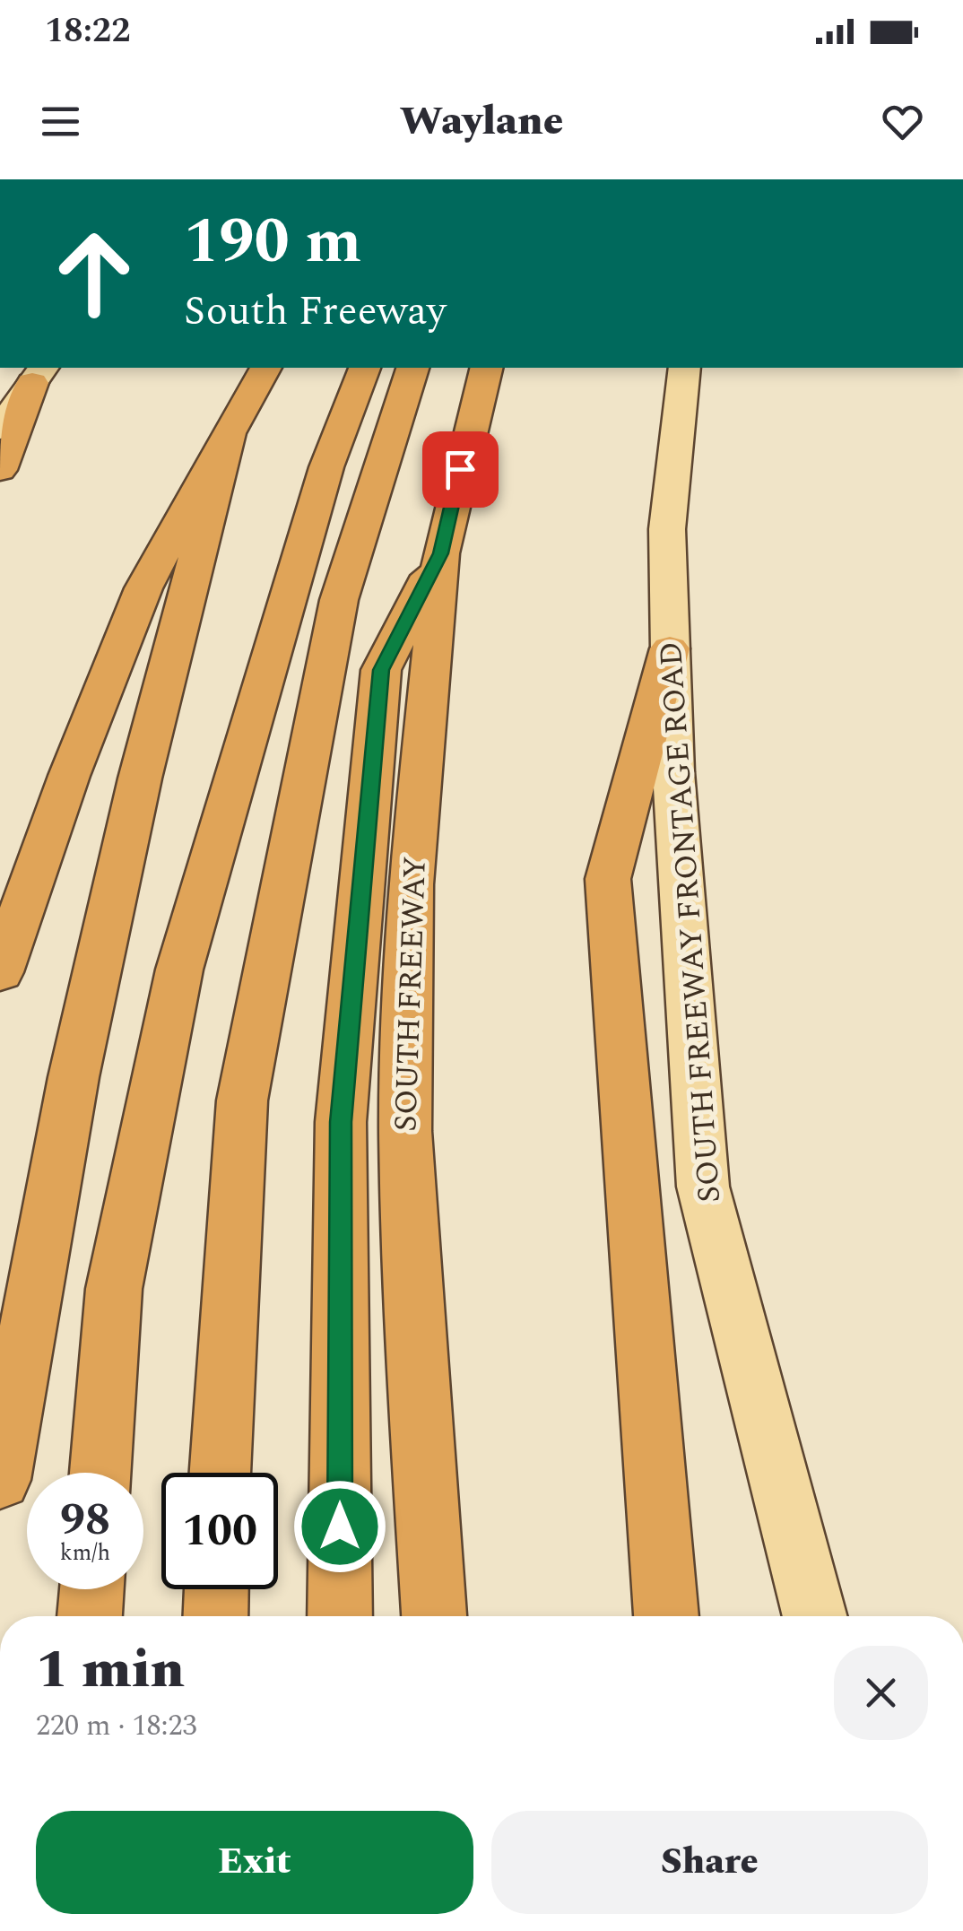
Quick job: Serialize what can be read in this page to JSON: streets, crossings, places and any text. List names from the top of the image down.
{
  "streets": {
    "highway": ["SOUTH FREEWAY"],
    "main road": ["SOUTH FREEWAY FRONTAGE ROAD"]
  },
  "page": {
    "status": "18:22",
    "header": "Waylane",
    "turn": ["190 m", "South Freeway"],
    "speed": "98 km/h",
    "limit": "100",
    "heading": ["1 min", "220 m · 18:23"],
    "buttons": ["Exit", "Share"]
  }
}
